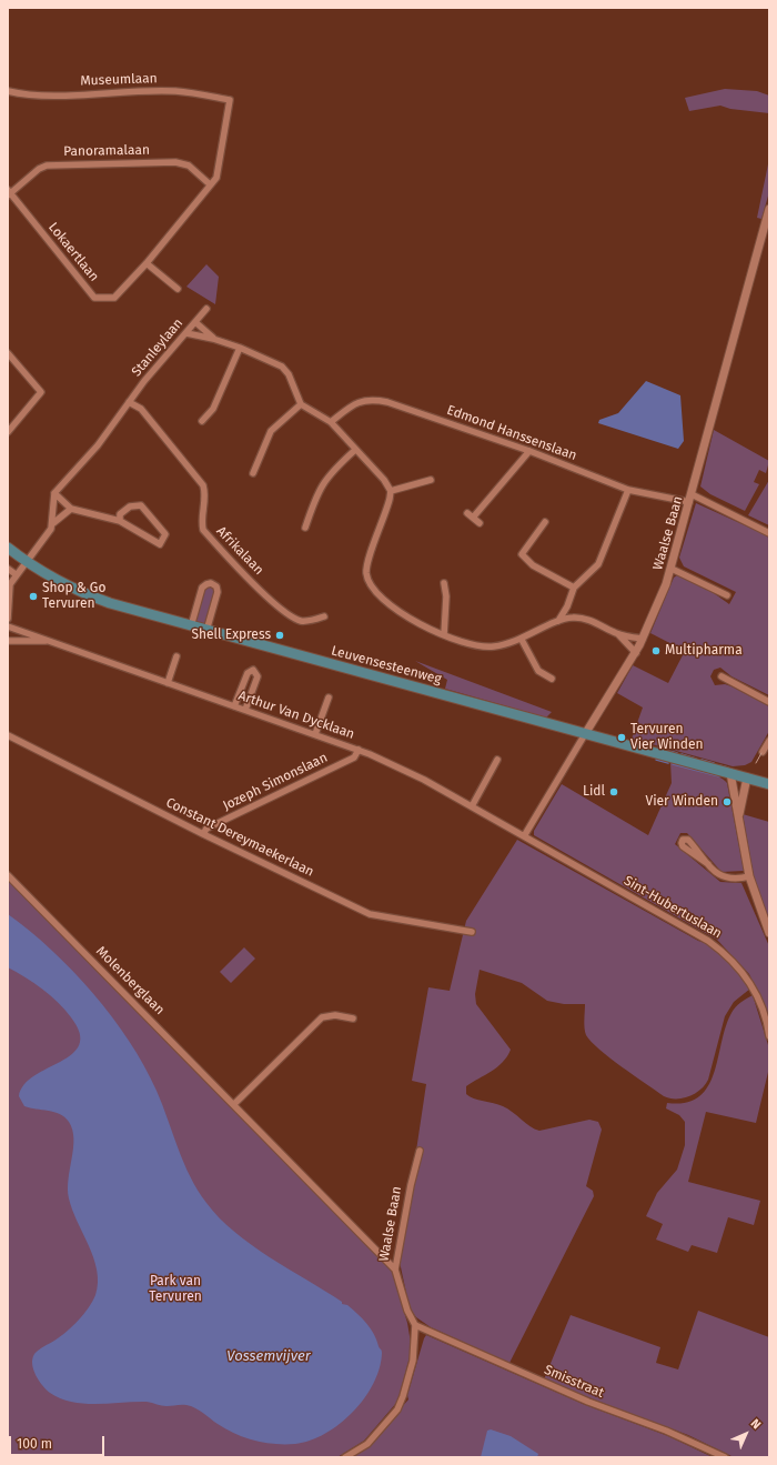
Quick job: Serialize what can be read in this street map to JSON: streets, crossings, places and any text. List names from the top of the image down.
{
  "streets": {
    "main road": ["Leuvensesteenweg"],
    "street": [
      "Museumlaan",
      "Panoramalaan",
      "Lokaertlaan",
      "Stanleylaan",
      "Edmond Hanssenslaan",
      "Waalse Baan",
      "Afrikalaan",
      "Arthur Van Dycklaan",
      "Jozeph Simonslaan",
      "Constant Dereymaekerlaan",
      "Sint-Hubertuslaan",
      "Molenberglaan",
      "Smisstraat"
    ]
  },
  "crossings": [
    ["Museumlaan", "Lokaertlaan"],
    ["Panoramalaan", "Lokaertlaan"],
    ["Stanleylaan", "Afrikalaan"],
    ["Edmond Hanssenslaan", "Waalse Baan"],
    ["Waalse Baan", "Leuvensesteenweg"],
    ["Waalse Baan", "Arthur Van Dycklaan"],
    ["Waalse Baan", "Sint-Hubertuslaan"],
    ["Waalse Baan", "Molenberglaan"],
    ["Waalse Baan", "Smisstraat"],
    ["Arthur Van Dycklaan", "Jozeph Simonslaan"],
    ["Arthur Van Dycklaan", "Sint-Hubertuslaan"],
    ["Jozeph Simonslaan", "Constant Dereymaekerlaan"]
  ],
  "water": ["Vossemvijver"],
  "parks": ["Park van Tervuren"],
  "places": [
    "Shop & Go Tervuren",
    "Shell Express",
    "Multipharma",
    "Tervuren Vier Winden",
    "Lidl",
    "Vier Winden"
  ],
  "scale_bar": "100 m",
  "north": "top right"
}
